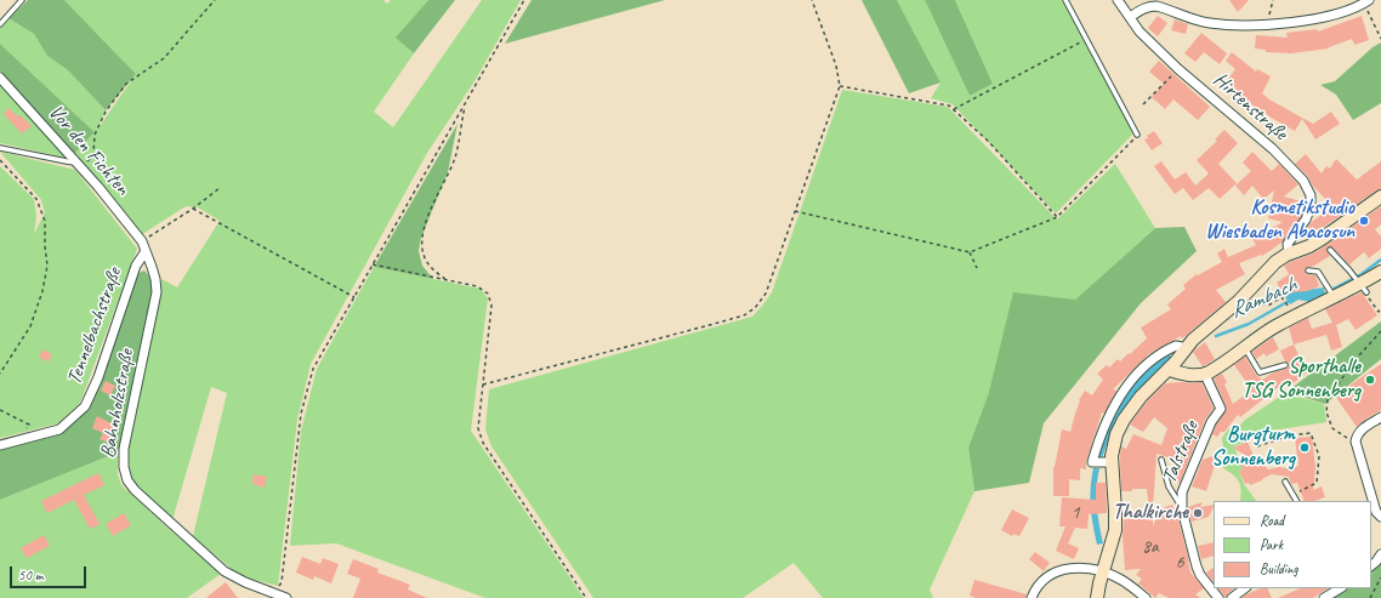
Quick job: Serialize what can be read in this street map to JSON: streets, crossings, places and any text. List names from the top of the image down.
{
  "streets": {
    "street": [
      "Hirtenstraße",
      "Vor den Fichten",
      "Tennelbachstraße",
      "Bahnholzstraße",
      "Talstraße"
    ]
  },
  "crossings": [
    ["Vor den Fichten", "Tennelbachstraße"],
    ["Vor den Fichten", "Bahnholzstraße"],
    ["Tennelbachstraße", "Bahnholzstraße"]
  ],
  "water": ["Rambach"],
  "places": [
    "Kosmetikstudio Wiesbaden Abacosun",
    "Sporthalle TSG Sonnenberg",
    "Burgturm Sonnenberg",
    "Thalkirche"
  ],
  "house_numbers": ["1", "8a", "6"],
  "legend": ["Road", "Park", "Building"],
  "scale_bar": "50 m"
}
